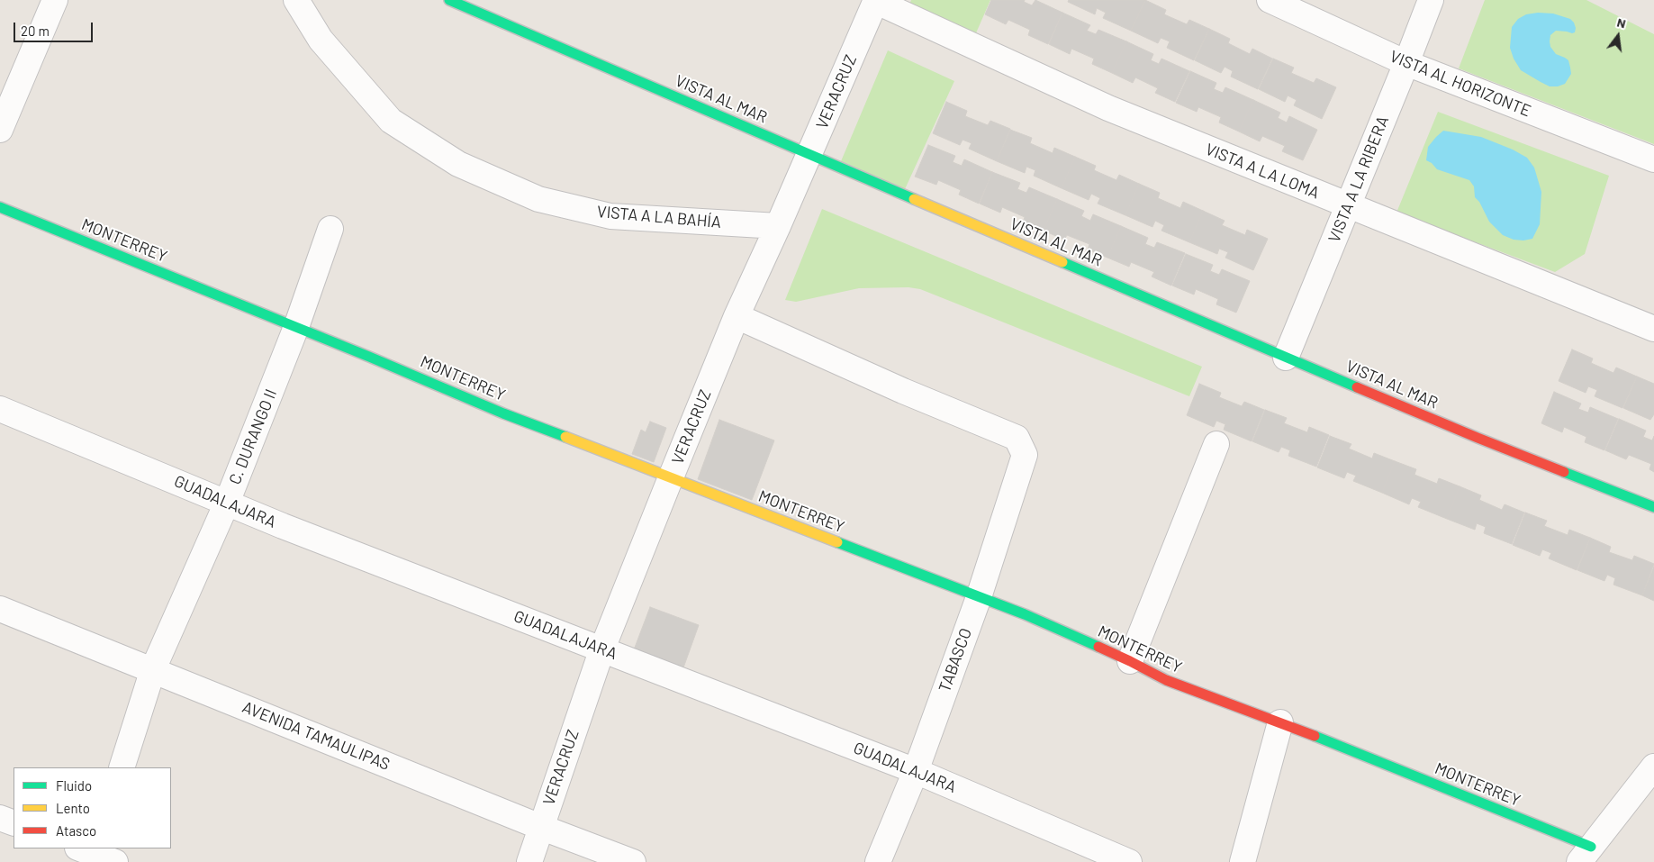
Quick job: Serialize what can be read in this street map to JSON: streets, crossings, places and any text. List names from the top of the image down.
{
  "streets": {
    "street": [
      "VISTA AL HORIZONTE",
      "VERACRUZ",
      "VISTA AL MAR",
      "VISTA A LA LOMA",
      "VISTA A LA RIBERA",
      "VISTA A LA BAHÍA",
      "MONTERREY",
      "C. DURANGO II",
      "GUADALAJARA",
      "TABASCO",
      "AVENIDA TAMAULIPAS"
    ]
  },
  "crossings": [
    ["VISTA AL HORIZONTE", "VISTA A LA RIBERA"],
    ["VERACRUZ", "VISTA AL MAR"],
    ["VERACRUZ", "VISTA A LA LOMA"],
    ["VERACRUZ", "VISTA A LA BAHÍA"],
    ["VERACRUZ", "MONTERREY"],
    ["VERACRUZ", "GUADALAJARA"],
    ["VERACRUZ", "TABASCO"],
    ["VERACRUZ", "AVENIDA TAMAULIPAS"],
    ["VISTA AL MAR", "VISTA A LA RIBERA"],
    ["VISTA A LA LOMA", "VISTA A LA RIBERA"],
    ["MONTERREY", "C. DURANGO II"],
    ["MONTERREY", "TABASCO"],
    ["C. DURANGO II", "GUADALAJARA"],
    ["C. DURANGO II", "AVENIDA TAMAULIPAS"],
    ["GUADALAJARA", "TABASCO"]
  ],
  "legend": ["Fluido", "Lento", "Atasco"],
  "scale_bar": "20 m",
  "north": "top"
}
